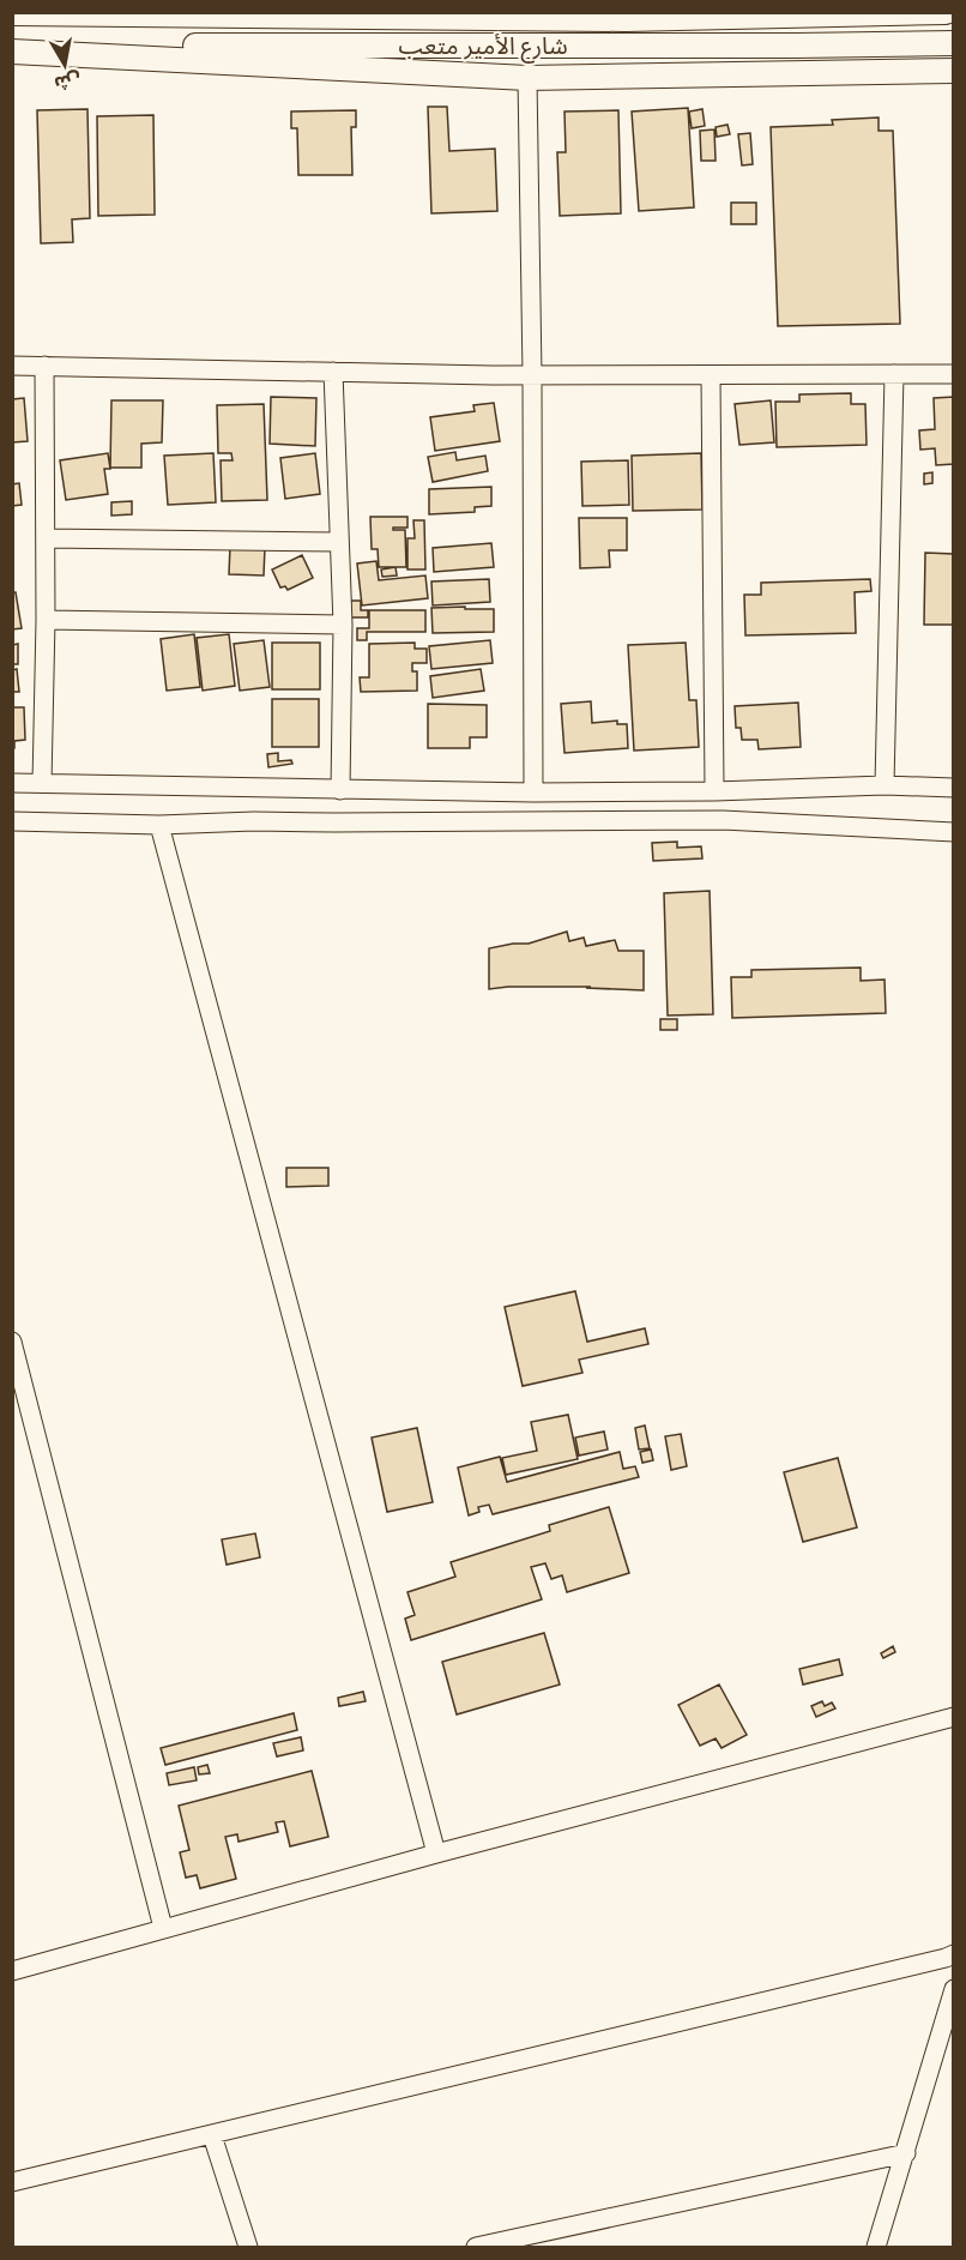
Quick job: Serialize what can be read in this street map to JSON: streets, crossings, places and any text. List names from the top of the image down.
{
  "streets": {
    "main road": ["شارع الأمير متعب"]
  },
  "north": "bottom"
}
